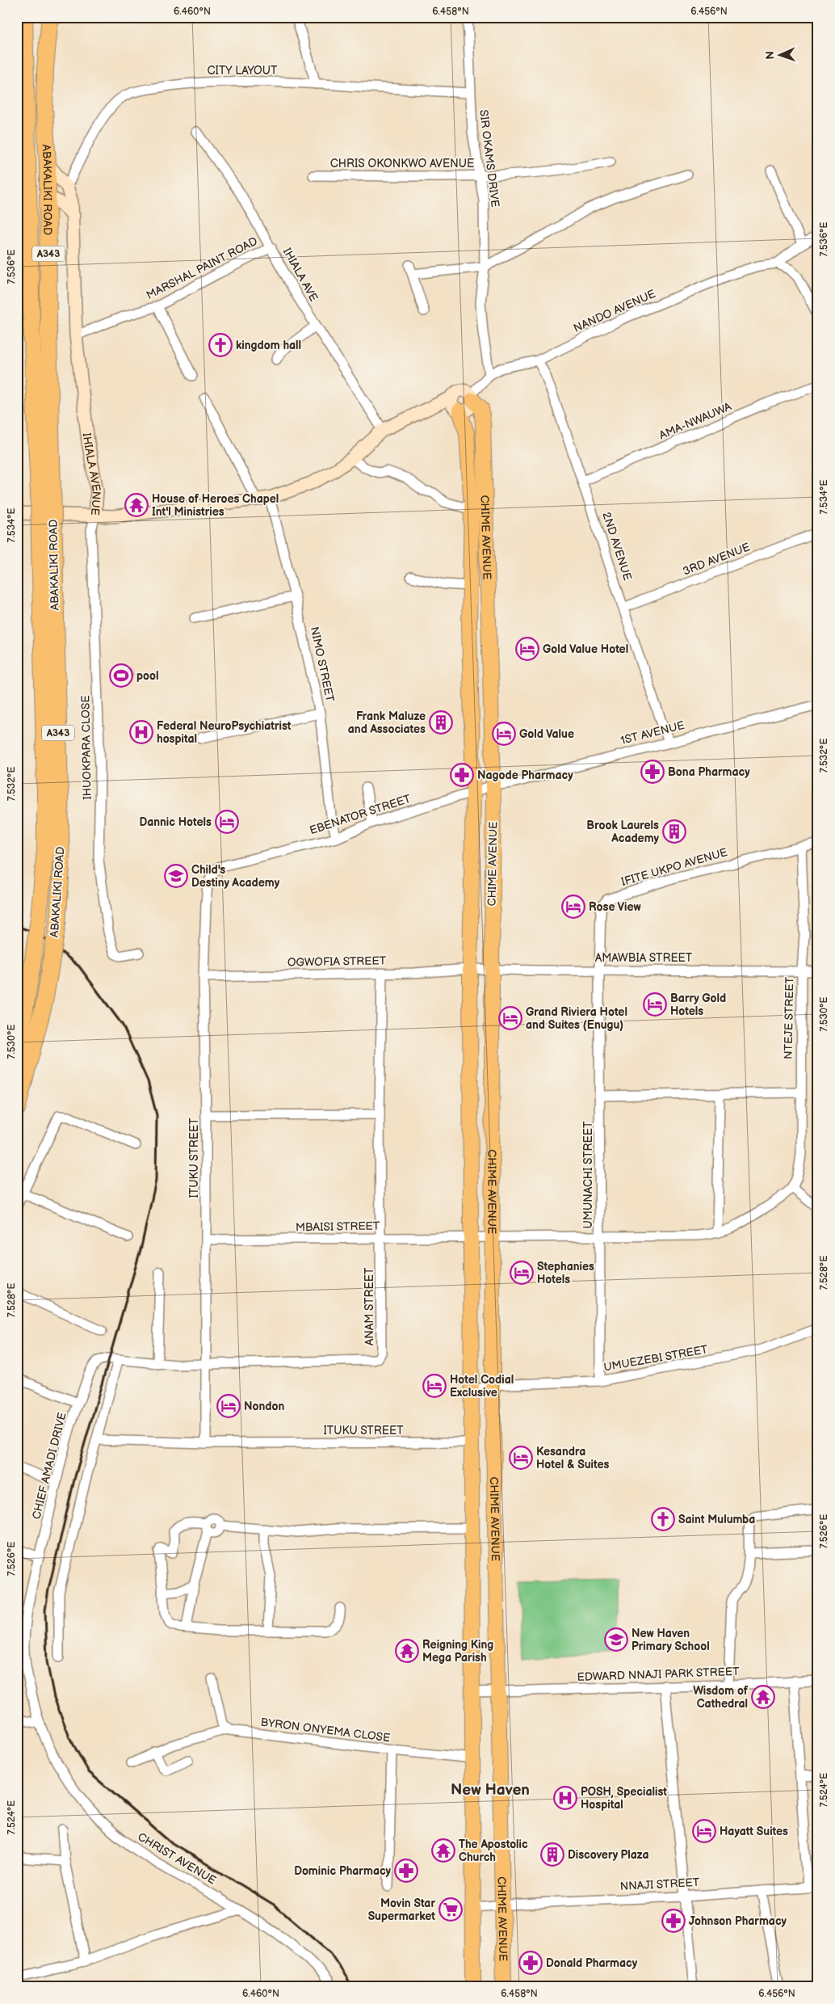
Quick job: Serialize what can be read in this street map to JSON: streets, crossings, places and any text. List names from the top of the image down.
{
  "streets": {
    "highway": ["ABAKALIKI ROAD", "A343"],
    "main road": ["IHIALA AVENUE", "CHIME AVENUE"],
    "street": [
      "CITY LAYOUT",
      "SIR OKAMS DRIVE",
      "CHRIS OKONKWO AVENUE",
      "MARSHAL PAINT ROAD",
      "IHIALA AVE",
      "NANDO AVENUE",
      "AMA-NWAUWA",
      "2ND AVENUE",
      "3RD AVENUE",
      "NIMO STREET",
      "1ST AVENUE",
      "IHUOKPARA CLOSE",
      "EBENATOR STREET",
      "IFITE UKPO AVENUE",
      "AMAWBIA STREET",
      "OGWOFIA STREET",
      "NTEJE STREET",
      "ITUKU STREET",
      "UMUNACHI STREET",
      "MBAISI STREET",
      "ANAM STREET",
      "UMUEZEBI STREET",
      "CHIEF AMADI DRIVE",
      "EDWARD NNAJI PARK STREET",
      "BYRON ONYEMA CLOSE",
      "CHRIST AVENUE",
      "NNAJI STREET"
    ]
  },
  "crossings": [
    ["CITY LAYOUT", "SIR OKAMS DRIVE"],
    ["CITY LAYOUT", "IHIALA AVENUE"],
    ["SIR OKAMS DRIVE", "CHRIS OKONKWO AVENUE"],
    ["SIR OKAMS DRIVE", "NANDO AVENUE"],
    ["ABAKALIKI ROAD", "IHIALA AVENUE"],
    ["MARSHAL PAINT ROAD", "IHIALA AVE"],
    ["MARSHAL PAINT ROAD", "IHIALA AVENUE"],
    ["IHIALA AVE", "IHIALA AVENUE"],
    ["NANDO AVENUE", "CHIME AVENUE"],
    ["NANDO AVENUE", "2ND AVENUE"],
    ["AMA-NWAUWA", "2ND AVENUE"],
    ["IHIALA AVENUE", "CHIME AVENUE"],
    ["IHIALA AVENUE", "NIMO STREET"],
    ["IHIALA AVENUE", "IHUOKPARA CLOSE"],
    ["CHIME AVENUE", "1ST AVENUE"],
    ["CHIME AVENUE", "EBENATOR STREET"],
    ["CHIME AVENUE", "AMAWBIA STREET"],
    ["CHIME AVENUE", "OGWOFIA STREET"],
    ["CHIME AVENUE", "ITUKU STREET"],
    ["CHIME AVENUE", "MBAISI STREET"],
    ["CHIME AVENUE", "UMUEZEBI STREET"],
    ["CHIME AVENUE", "EDWARD NNAJI PARK STREET"],
    ["CHIME AVENUE", "BYRON ONYEMA CLOSE"],
    ["CHIME AVENUE", "NNAJI STREET"],
    ["2ND AVENUE", "3RD AVENUE"],
    ["2ND AVENUE", "1ST AVENUE"],
    ["NIMO STREET", "EBENATOR STREET"],
    ["1ST AVENUE", "EBENATOR STREET"],
    ["EBENATOR STREET", "ITUKU STREET"],
    ["IFITE UKPO AVENUE", "AMAWBIA STREET"],
    ["IFITE UKPO AVENUE", "NTEJE STREET"],
    ["IFITE UKPO AVENUE", "UMUNACHI STREET"],
    ["AMAWBIA STREET", "OGWOFIA STREET"],
    ["AMAWBIA STREET", "NTEJE STREET"],
    ["AMAWBIA STREET", "UMUNACHI STREET"],
    ["OGWOFIA STREET", "ITUKU STREET"],
    ["OGWOFIA STREET", "ANAM STREET"],
    ["ITUKU STREET", "MBAISI STREET"],
    ["ITUKU STREET", "ANAM STREET"],
    ["UMUNACHI STREET", "UMUEZEBI STREET"],
    ["MBAISI STREET", "ANAM STREET"],
    ["ANAM STREET", "CHIEF AMADI DRIVE"],
    ["CHIEF AMADI DRIVE", "CHRIST AVENUE"]
  ],
  "districts": ["New Haven"],
  "places": {
    "church": ["kingdom hall", "Saint Mulumba"],
    "temple": [
      "House of Heroes Chapel Int'l Ministries",
      "Reigning King Mega Parish",
      "Wisdom of Cathedral",
      "The Apostolic Church"
    ],
    "hotel": [
      "Gold Value Hotel",
      "Gold Value",
      "Dannic Hotels",
      "Rose View",
      "Barry Gold Hotels",
      "Grand Riviera Hotel and Suites (Enugu)",
      "Stephanies Hotels",
      "Hotel Codial Exclusive",
      "Nondon",
      "Kesandra Hotel & Suites",
      "Hayatt Suites"
    ],
    "sports": ["pool"],
    "building": ["Frank Maluze and Associates", "Brook Laurels Academy", "Discovery Plaza"],
    "hospital": ["Federal NeuroPsychiatrist hospital", "POSH, Specialist Hospital"],
    "pharmacy": [
      "Bona Pharmacy",
      "Nagode Pharmacy",
      "Dominic Pharmacy",
      "Johnson Pharmacy",
      "Donald Pharmacy"
    ],
    "school or university": ["Child's Destiny Academy", "New Haven Primary School"],
    "supermarket": ["Movin Star Supermarket"]
  },
  "north": "left",
  "coordinates": [
    "6.460°N",
    "6.458°N",
    "6.456°N",
    "7.536°E",
    "7.534°E",
    "7.532°E",
    "7.530°E",
    "7.528°E",
    "7.526°E",
    "7.524°E"
  ]
}
